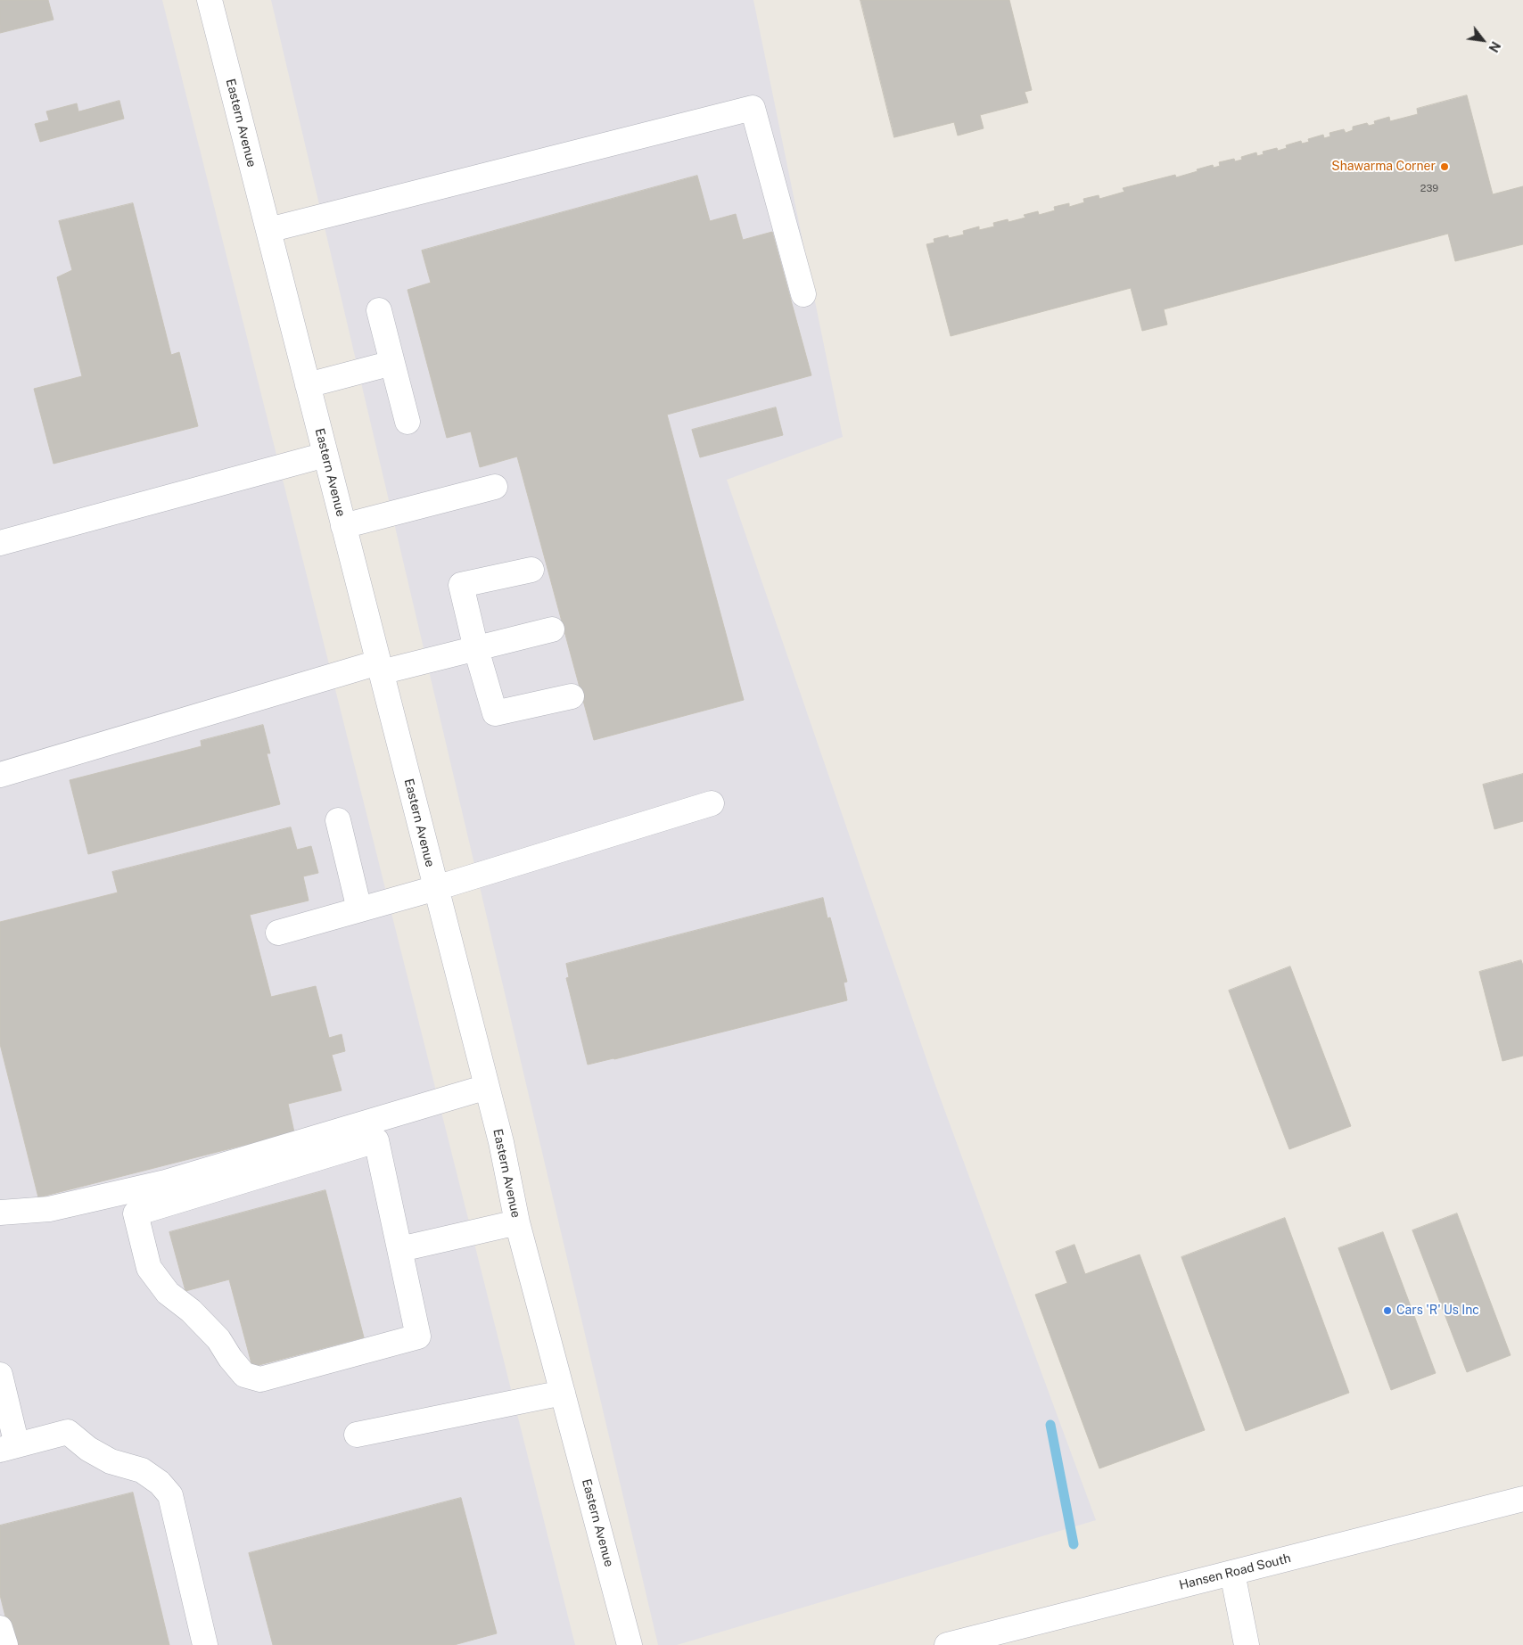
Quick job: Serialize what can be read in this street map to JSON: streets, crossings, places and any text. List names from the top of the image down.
{
  "streets": {
    "street": ["Eastern Avenue", "Hansen Road South"]
  },
  "places": ["Shawarma Corner", "Cars 'R' Us Inc"],
  "house_numbers": ["239"],
  "north": "bottom right"
}
